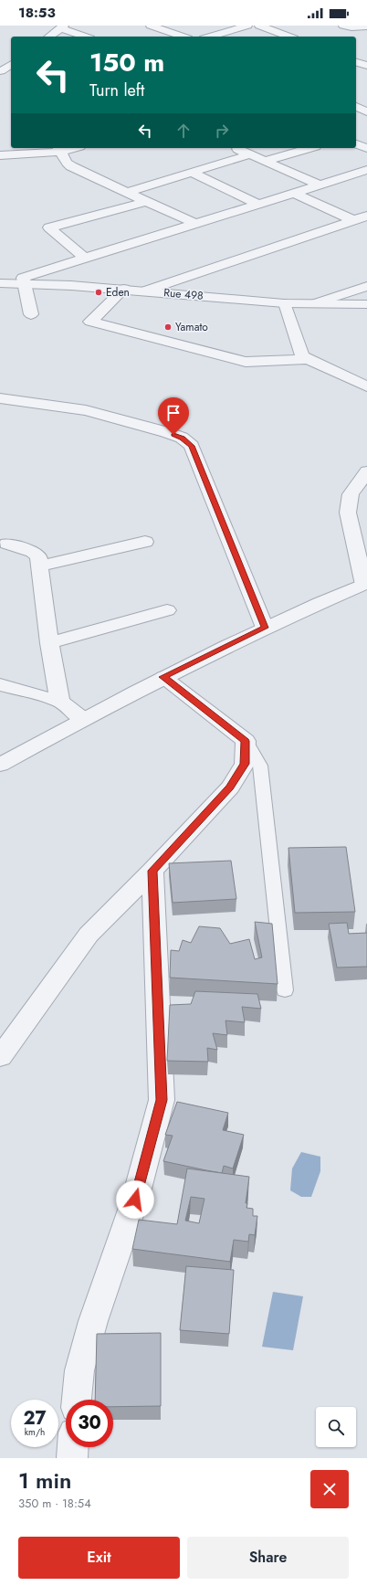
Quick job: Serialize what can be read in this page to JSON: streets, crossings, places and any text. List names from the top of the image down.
{
  "streets": {
    "street": ["Rue 498"]
  },
  "places": ["Eden", "Yamato"],
  "page": {
    "status": "18:53",
    "turn": ["150 m", "Turn left"],
    "speed": "27 km/h",
    "limit": "30",
    "heading": ["1 min", "350 m · 18:54"],
    "buttons": ["Exit", "Share"]
  }
}
